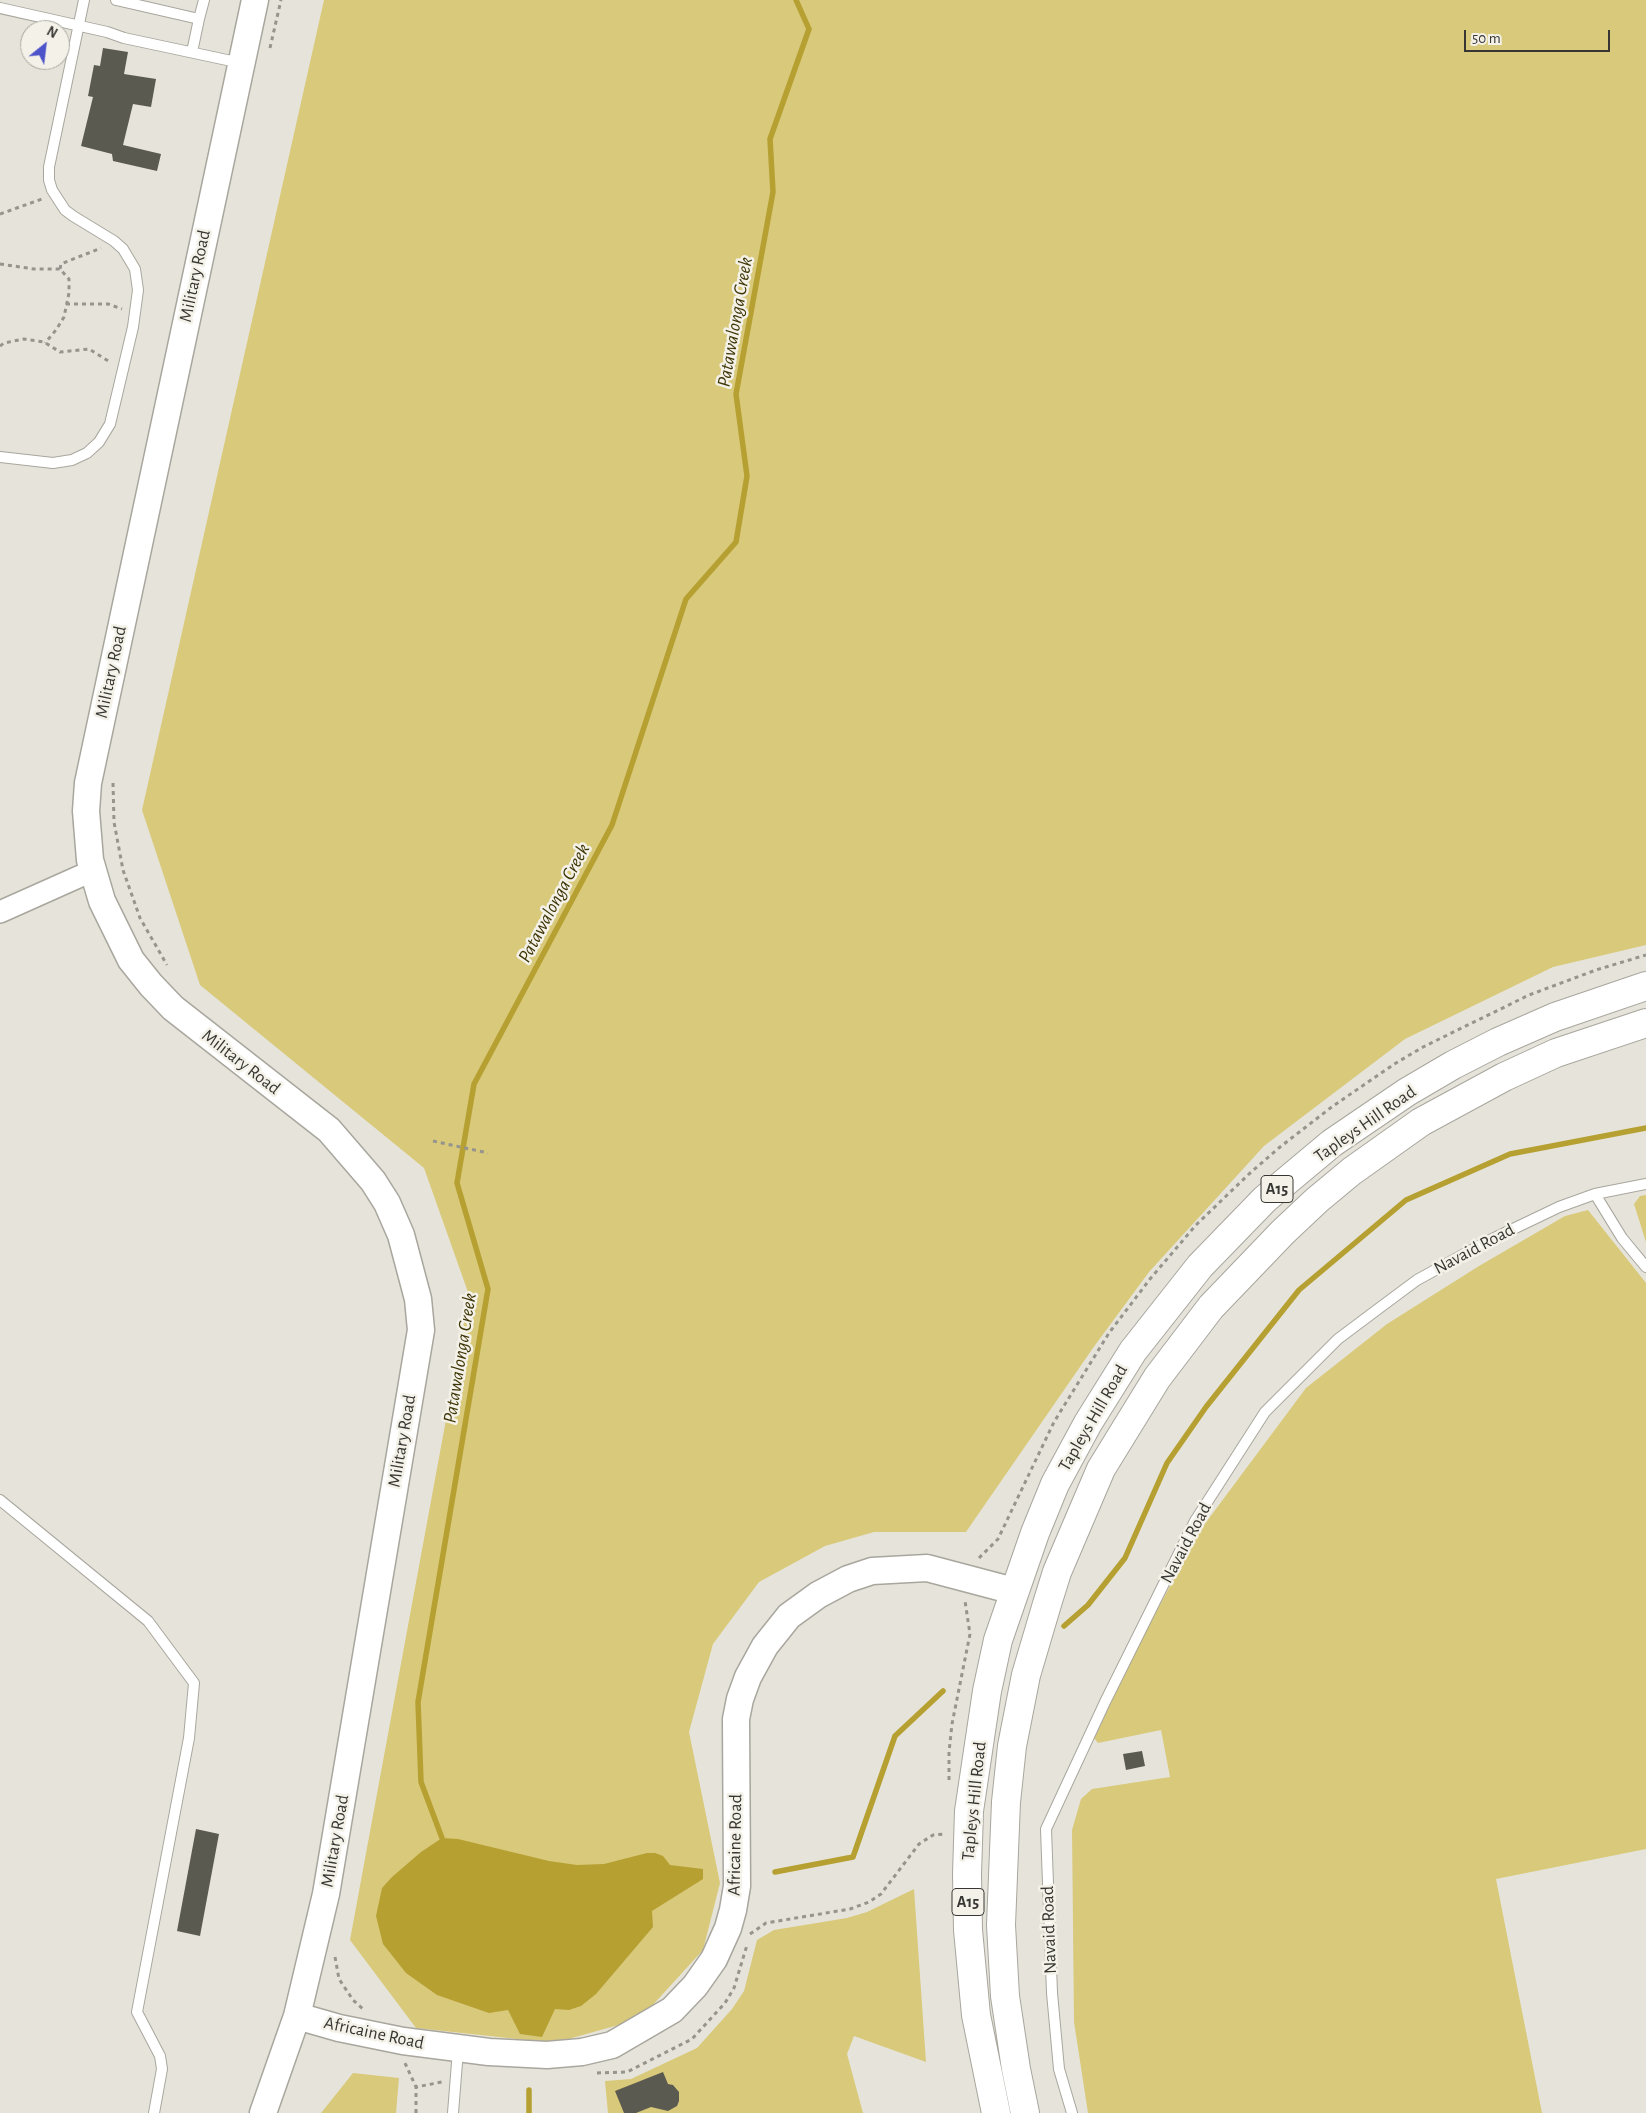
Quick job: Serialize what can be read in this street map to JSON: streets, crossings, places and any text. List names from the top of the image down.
{
  "streets": {
    "main road": ["Tapleys Hill Road", "A15"],
    "street": ["Military Road", "Africaine Road"],
    "lane": ["Navaid Road"]
  },
  "crossings": [
    ["Military Road", "Africaine Road"],
    ["Tapleys Hill Road", "Africaine Road"]
  ],
  "water": ["Patawalonga Creek"],
  "scale_bar": "50 m",
  "north": "top right"
}
